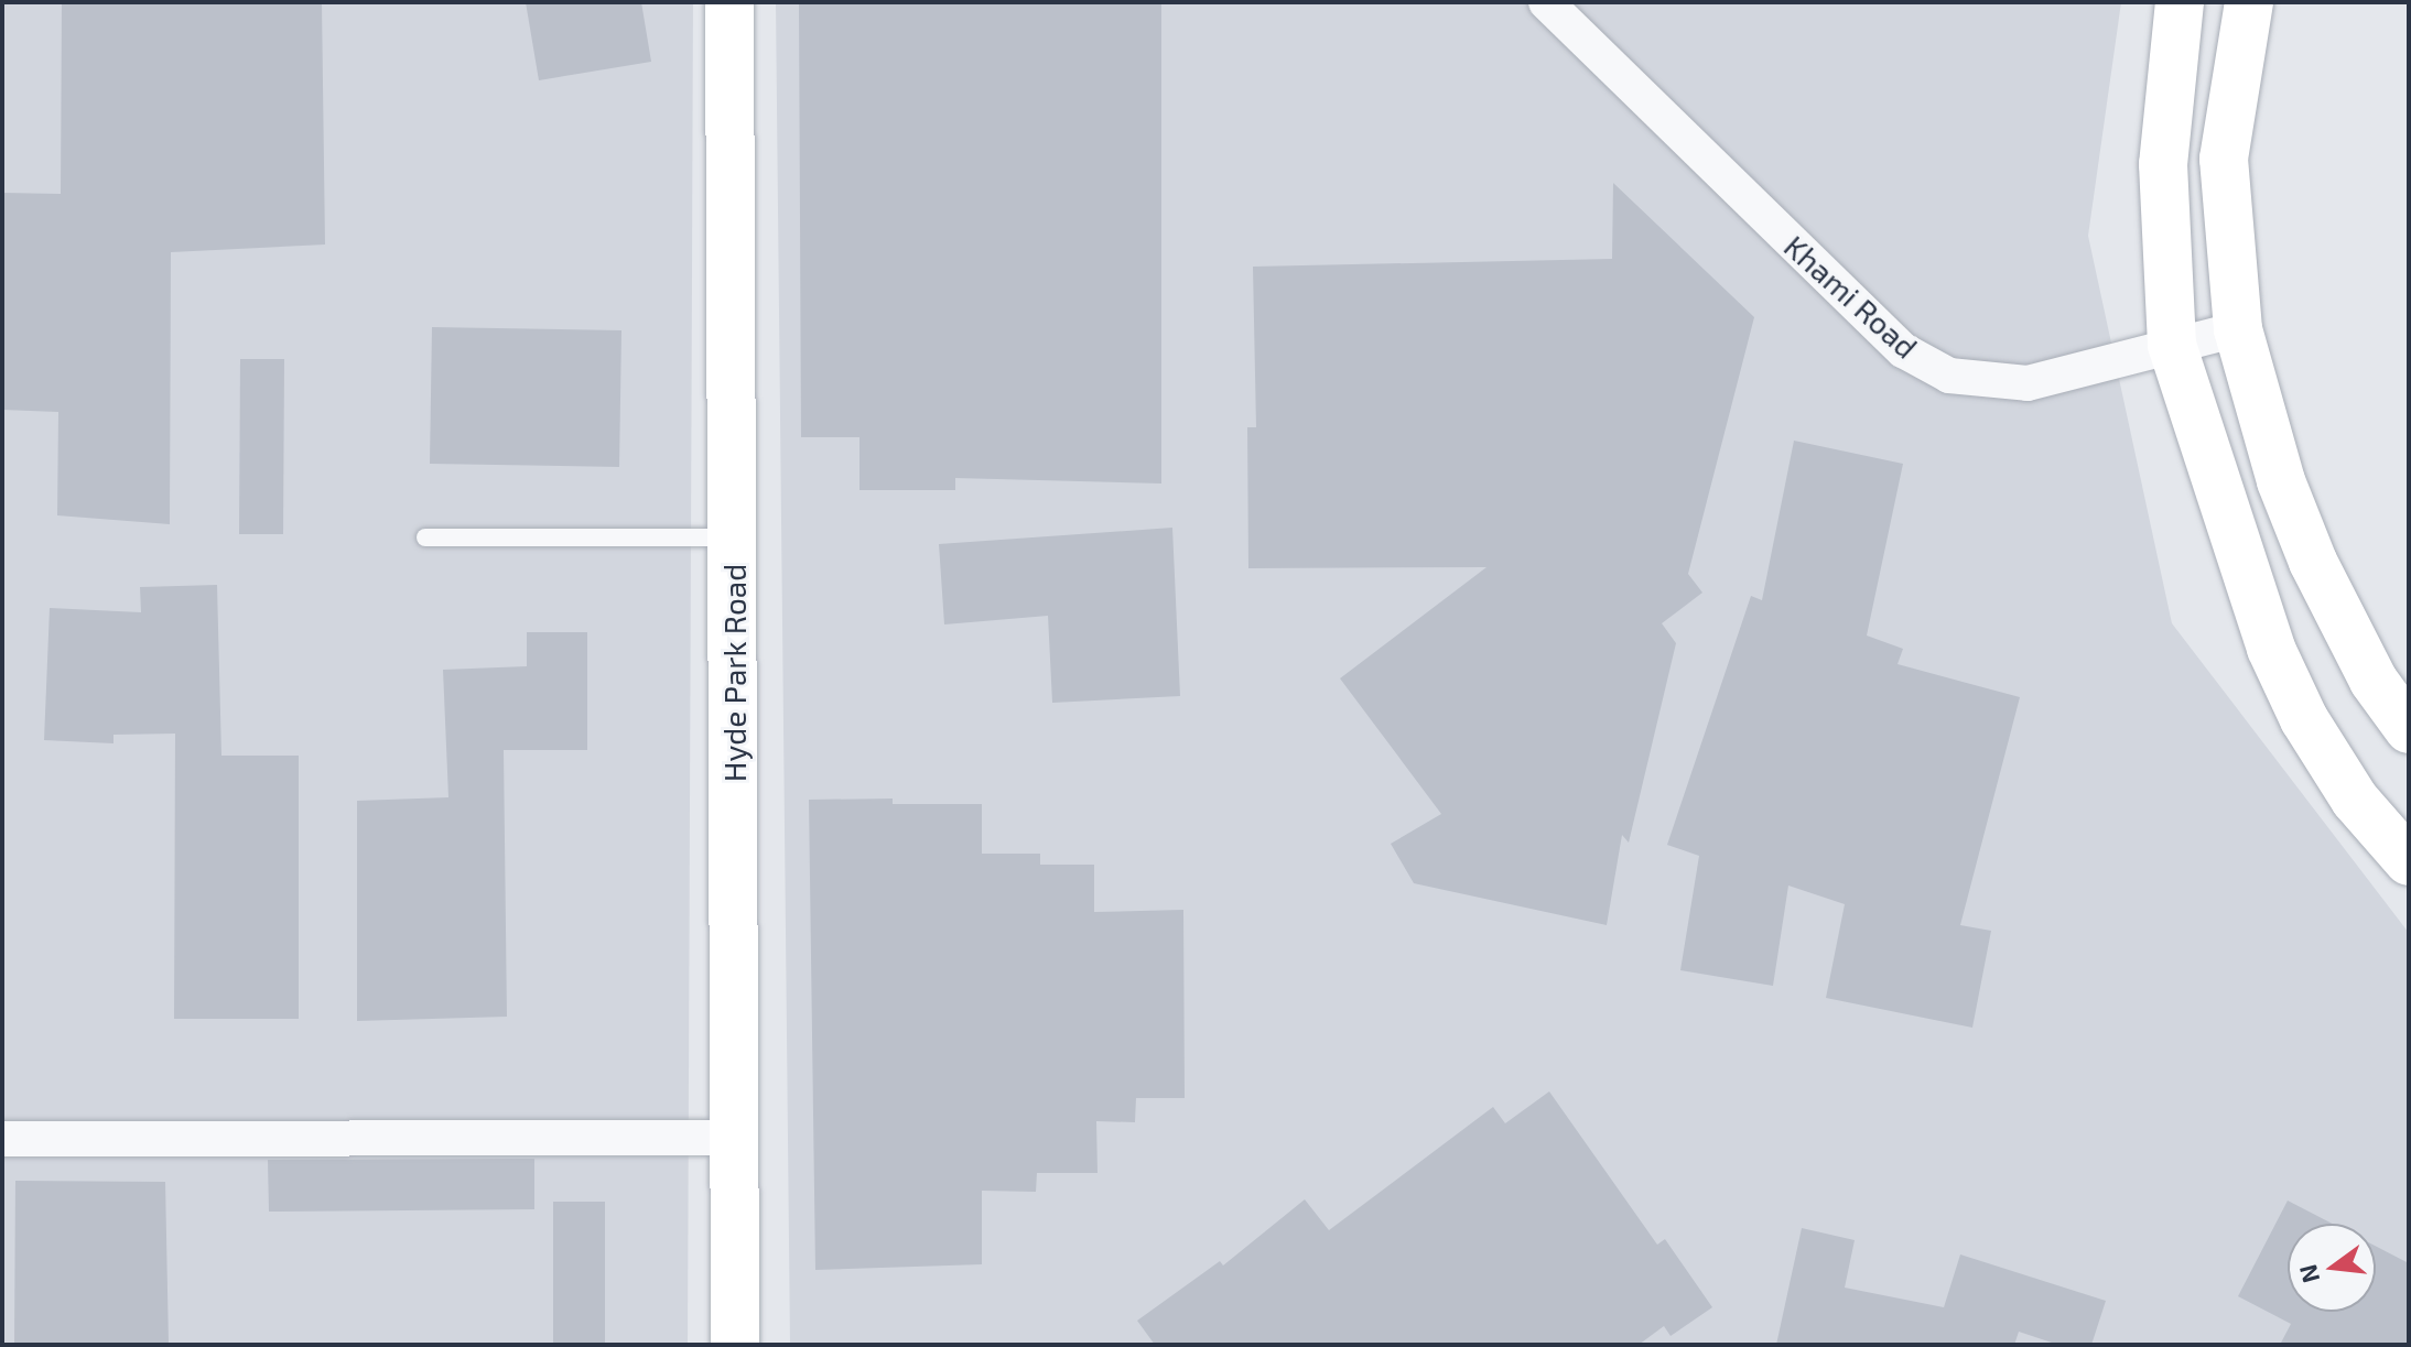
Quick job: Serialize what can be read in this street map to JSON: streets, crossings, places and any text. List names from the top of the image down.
{
  "streets": {
    "main road": ["Hyde Park Road"],
    "street": ["Khami Road"]
  },
  "north": "left"
}
